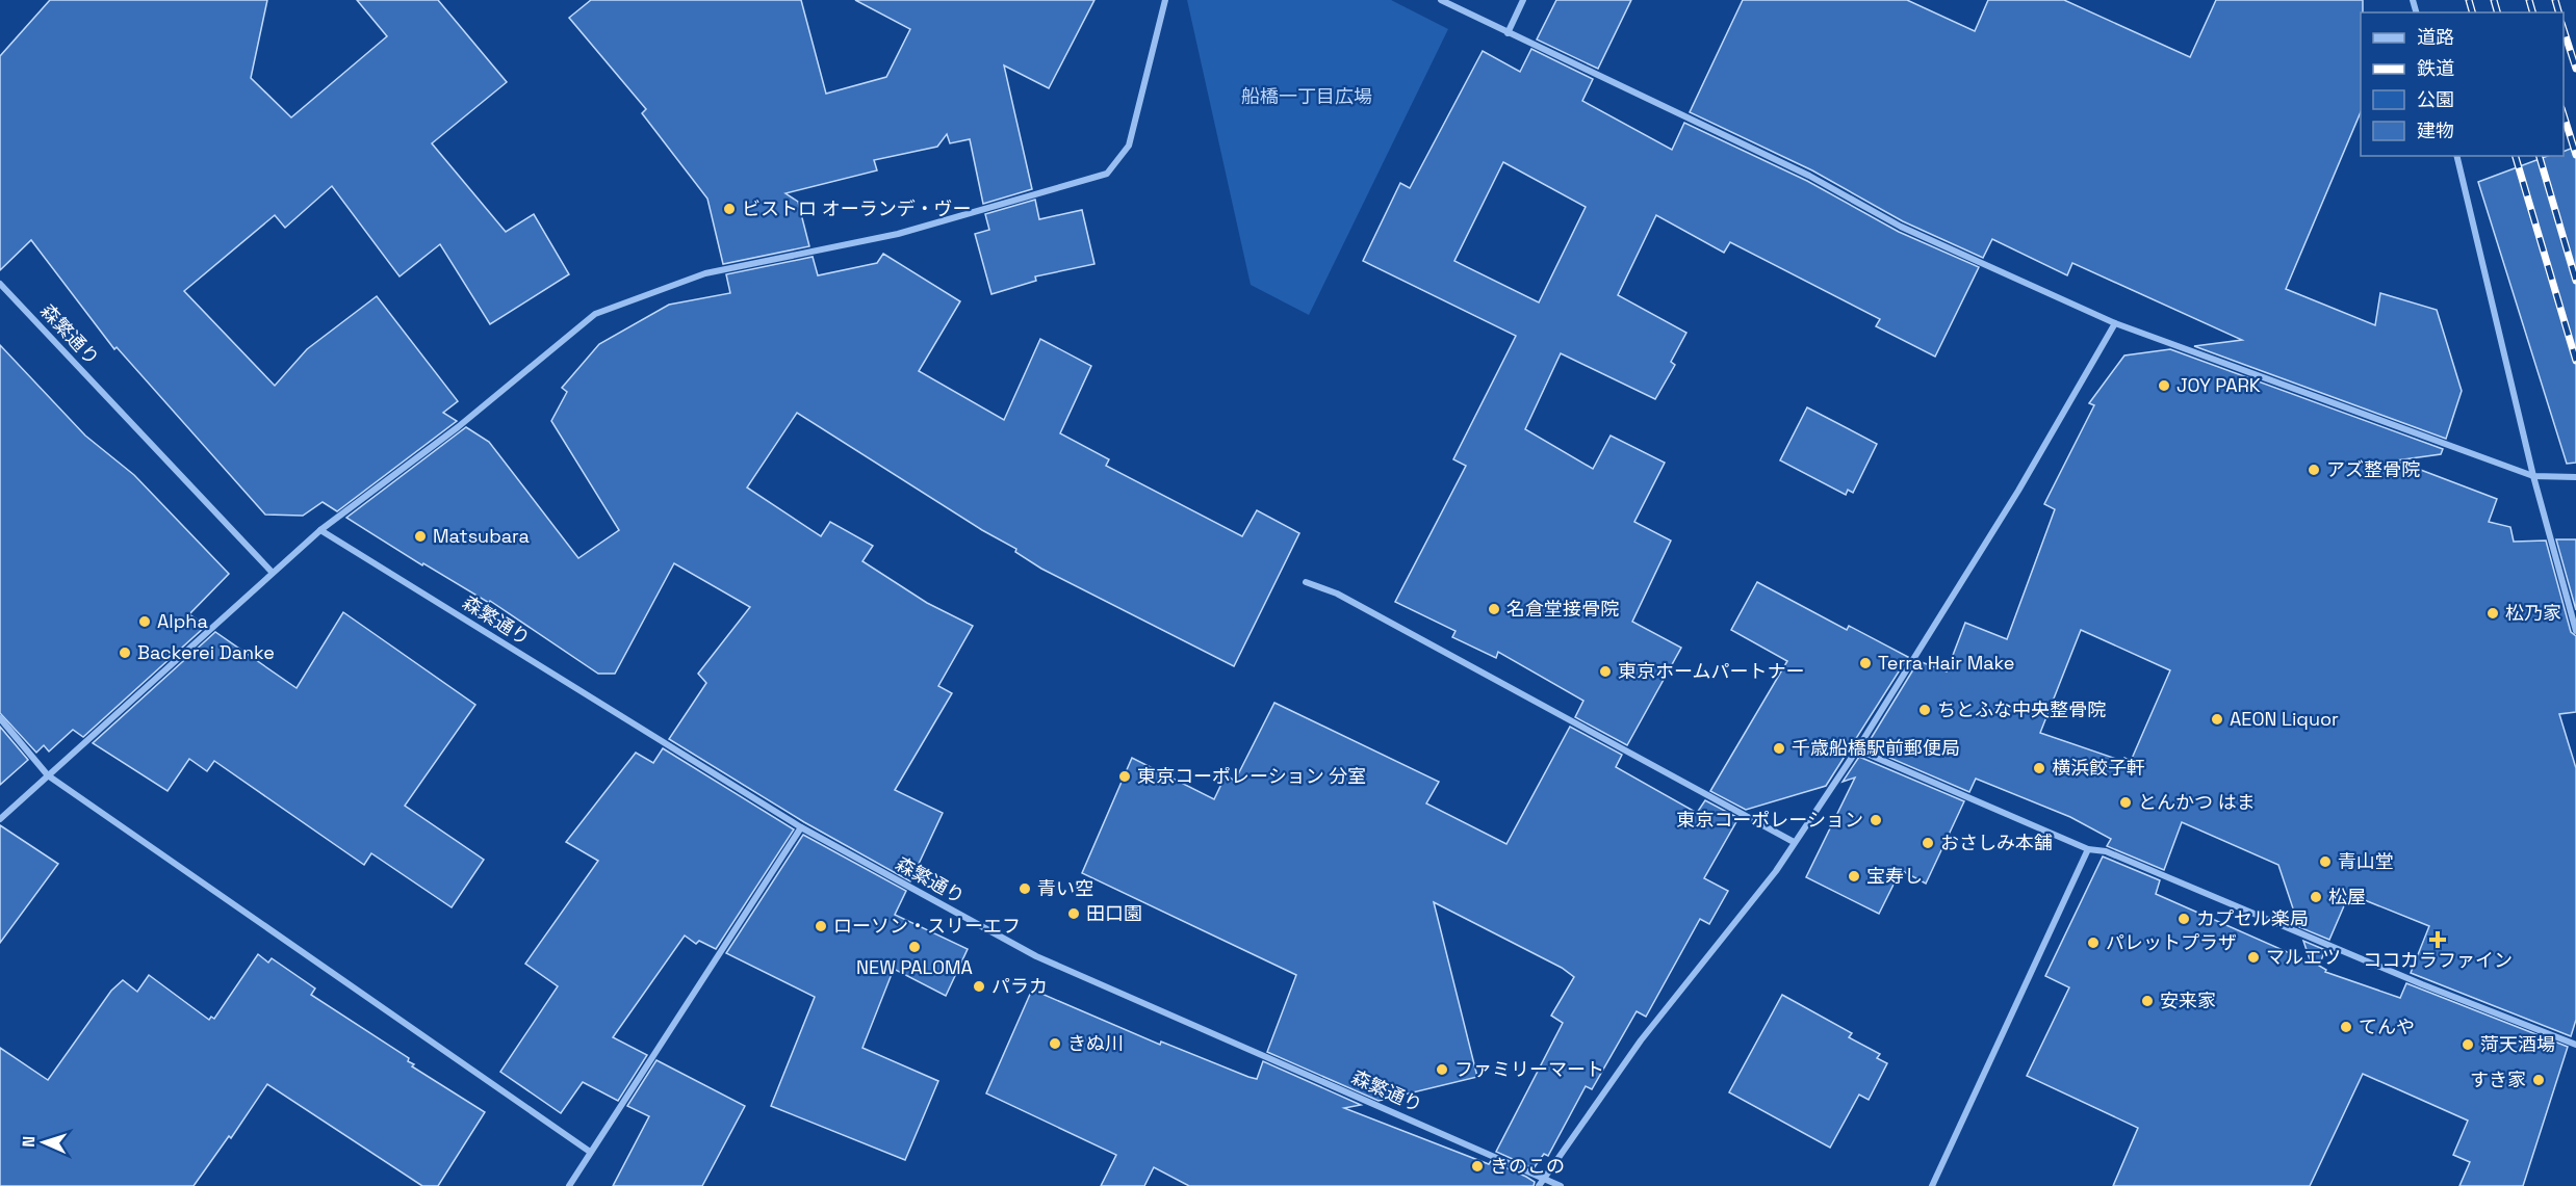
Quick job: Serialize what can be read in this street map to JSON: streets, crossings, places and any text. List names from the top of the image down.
{
  "streets": {
    "street": ["森繁通り"]
  },
  "parks": ["船橋一丁目広場"],
  "places": {
    "other": [
      "ビストロ オーランデ・ヴー",
      "JOY PARK",
      "アズ整骨院",
      "Matsubara",
      "名倉堂接骨院",
      "松乃家",
      "Alpha",
      "Backerei Danke",
      "Terra Hair Make",
      "東京ホームパートナー",
      "ちとふな中央整骨院",
      "AEON Liquor",
      "千歳船橋駅前郵便局",
      "横浜餃子軒",
      "東京コーポレーション 分室",
      "とんかつ はま",
      "東京コーポレーション",
      "おさしみ本舗",
      "青山堂",
      "宝寿し",
      "青い空",
      "松屋",
      "田口園",
      "カプセル楽局",
      "ローソン・スリーエフ",
      "パレットプラザ",
      "NEW PALOMA",
      "マルエツ",
      "パラカ",
      "安来家",
      "てんや",
      "きぬ川",
      "菏天酒場",
      "ファミリーマート",
      "すき家",
      "きのこの"
    ],
    "health": ["ココカラファイン"]
  },
  "legend": [
    "道路",
    "鉄道",
    "公園",
    "建物"
  ],
  "north": "left"
}
